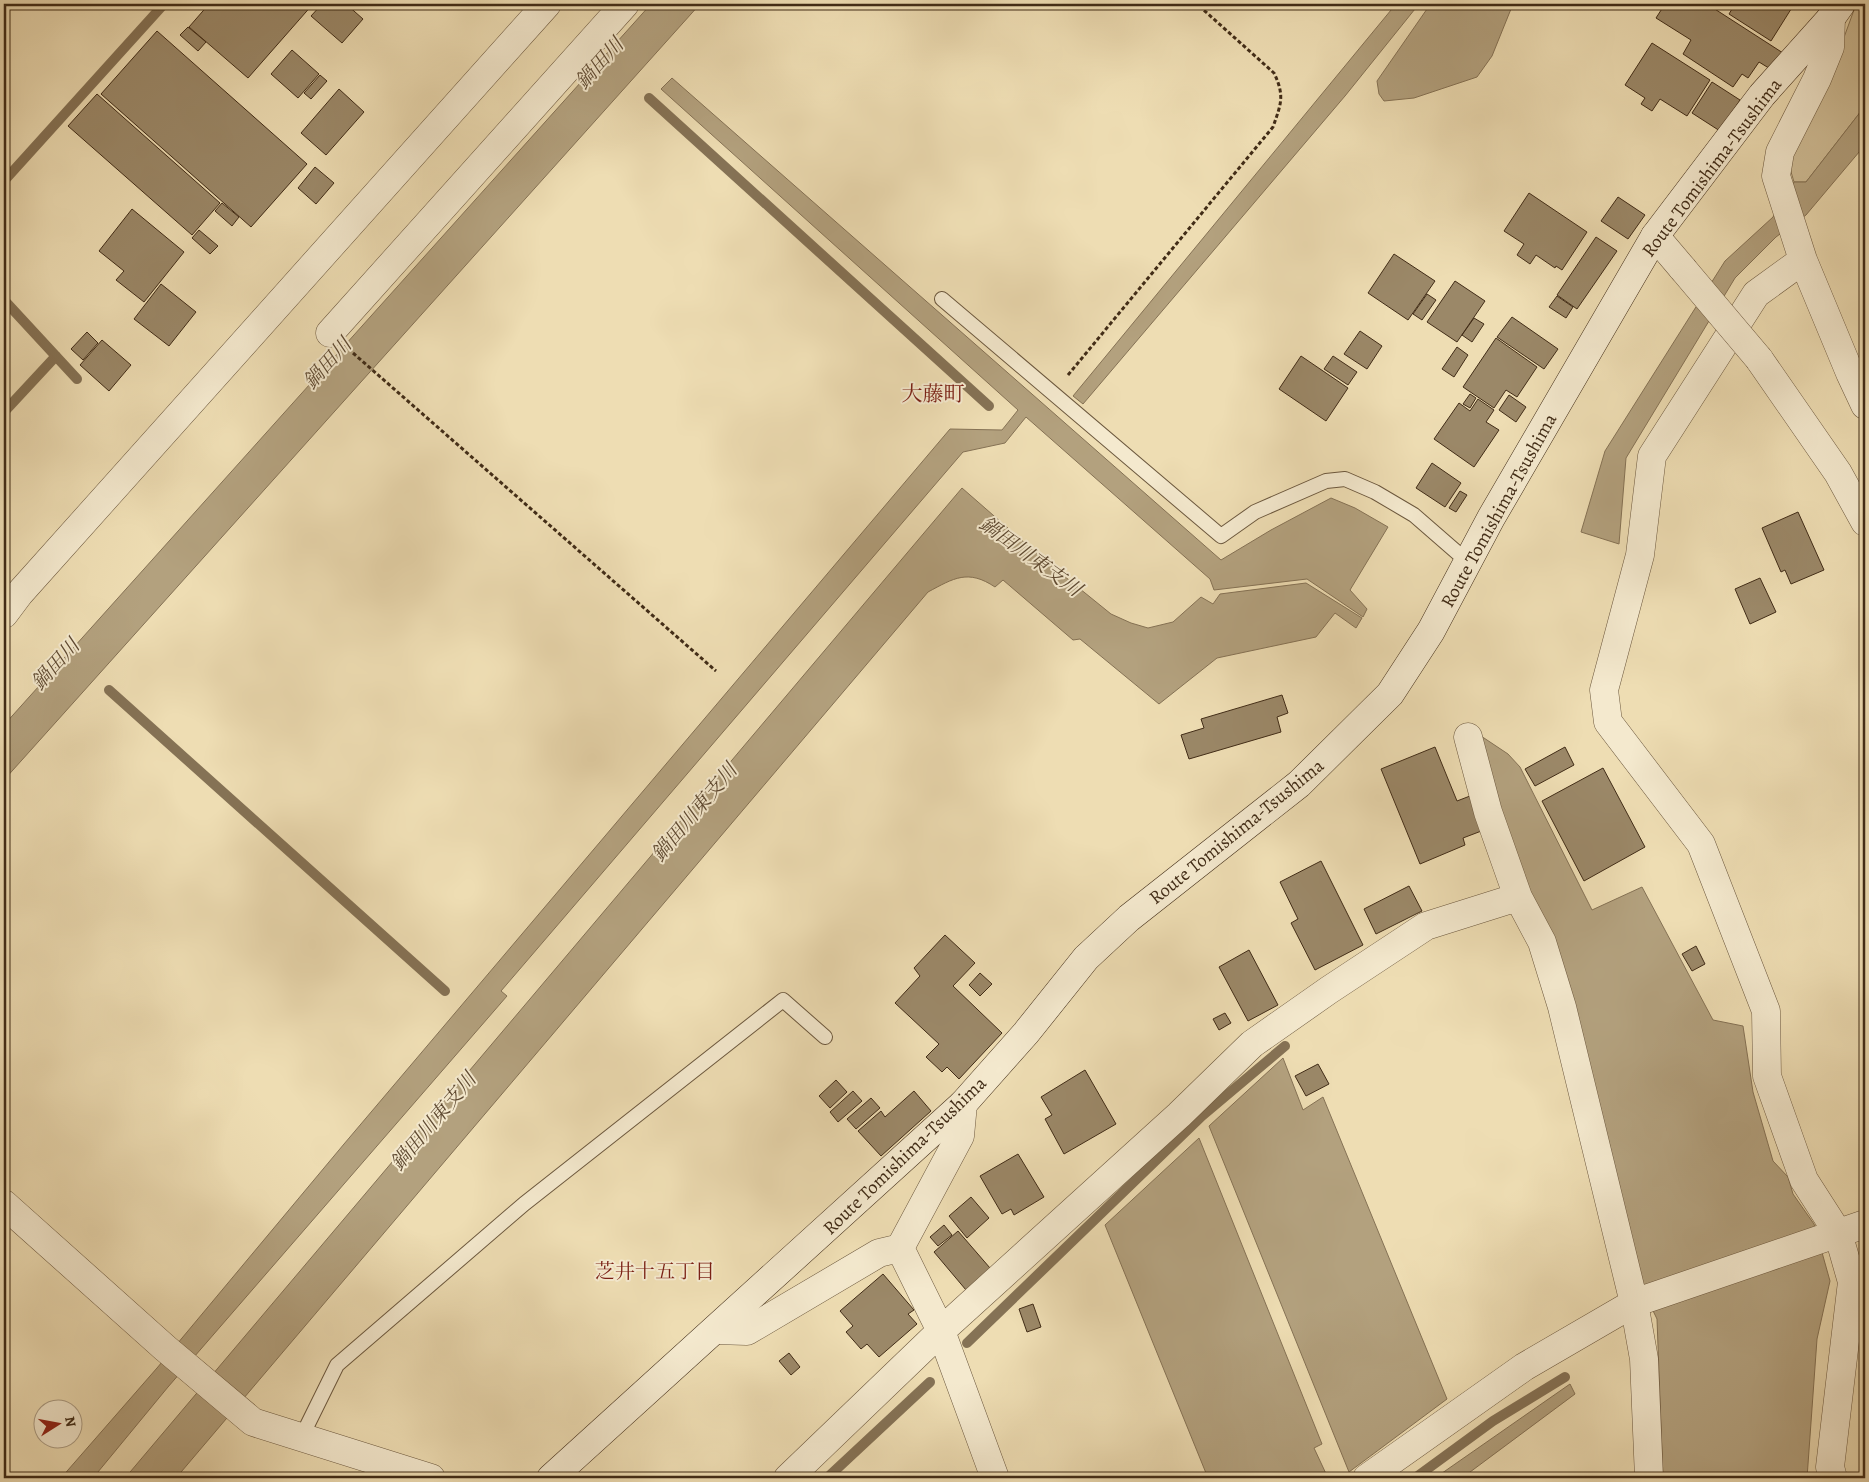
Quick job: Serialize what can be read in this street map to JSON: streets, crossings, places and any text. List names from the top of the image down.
{
  "streets": {
    "street": ["Route Tomishima-Tsushima"]
  },
  "districts": ["大藤町", "芝井十五丁目"],
  "water": ["鍋田川", "鍋田川東支川"],
  "north": "right"
}
